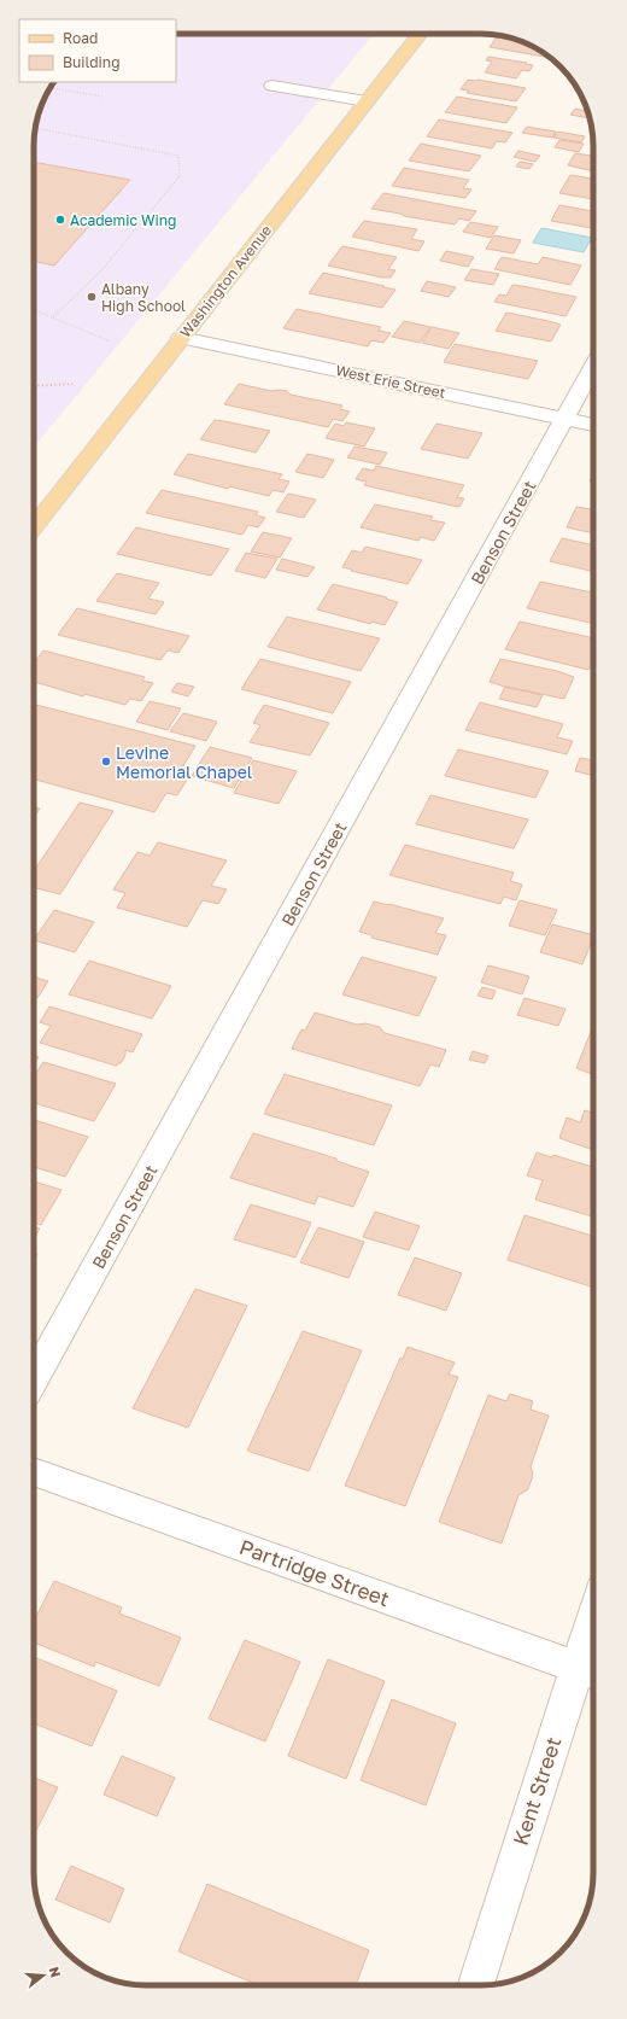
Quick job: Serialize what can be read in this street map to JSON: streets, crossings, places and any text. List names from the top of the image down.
{
  "streets": {
    "main road": ["Washington Avenue"],
    "street": [
      "West Erie Street",
      "Benson Street",
      "Partridge Street",
      "Kent Street"
    ]
  },
  "crossings": [
    ["Washington Avenue", "West Erie Street"],
    ["West Erie Street", "Benson Street"],
    ["Partridge Street", "Kent Street"]
  ],
  "places": ["Academic Wing", "Albany High School", "Levine Memorial Chapel"],
  "legend": ["Road", "Building"],
  "north": "right"
}
